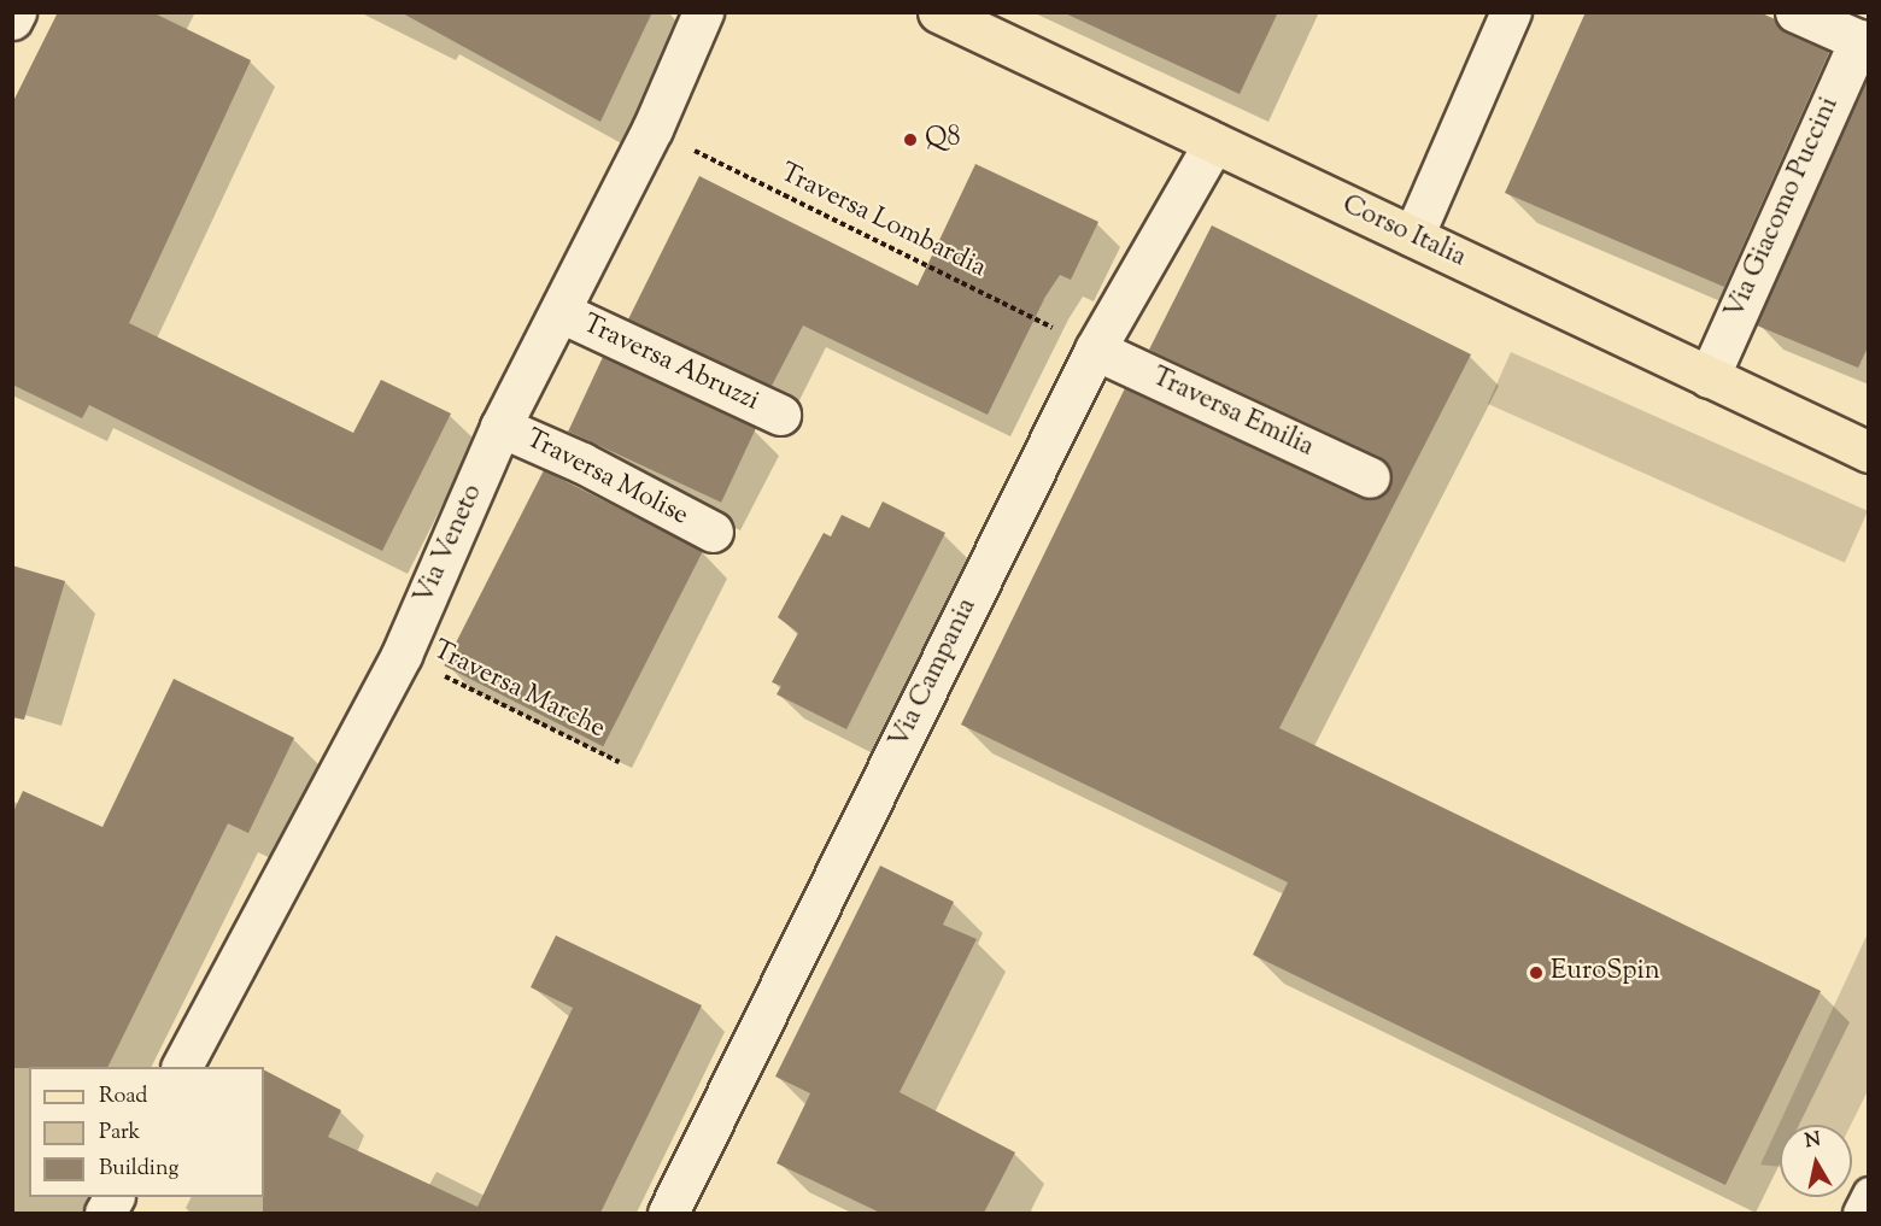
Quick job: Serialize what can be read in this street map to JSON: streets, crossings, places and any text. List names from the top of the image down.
{
  "streets": {
    "main road": ["Corso Italia"],
    "street": [
      "Via Giacomo Puccini",
      "Traversa Abruzzi",
      "Traversa Emilia",
      "Traversa Molise",
      "Via Veneto",
      "Via Campania"
    ],
    "path": ["Traversa Lombardia", "Traversa Marche"]
  },
  "crossings": [
    ["Via Giacomo Puccini", "Corso Italia"],
    ["Traversa Lombardia", "Traversa Emilia"],
    ["Traversa Lombardia", "Via Veneto"],
    ["Traversa Lombardia", "Via Campania"],
    ["Corso Italia", "Via Campania"],
    ["Traversa Abruzzi", "Via Veneto"],
    ["Traversa Emilia", "Via Campania"],
    ["Traversa Molise", "Via Veneto"],
    ["Via Veneto", "Traversa Marche"]
  ],
  "places": ["Q8", "EuroSpin"],
  "legend": ["Road", "Park", "Building"],
  "north": "top"
}
